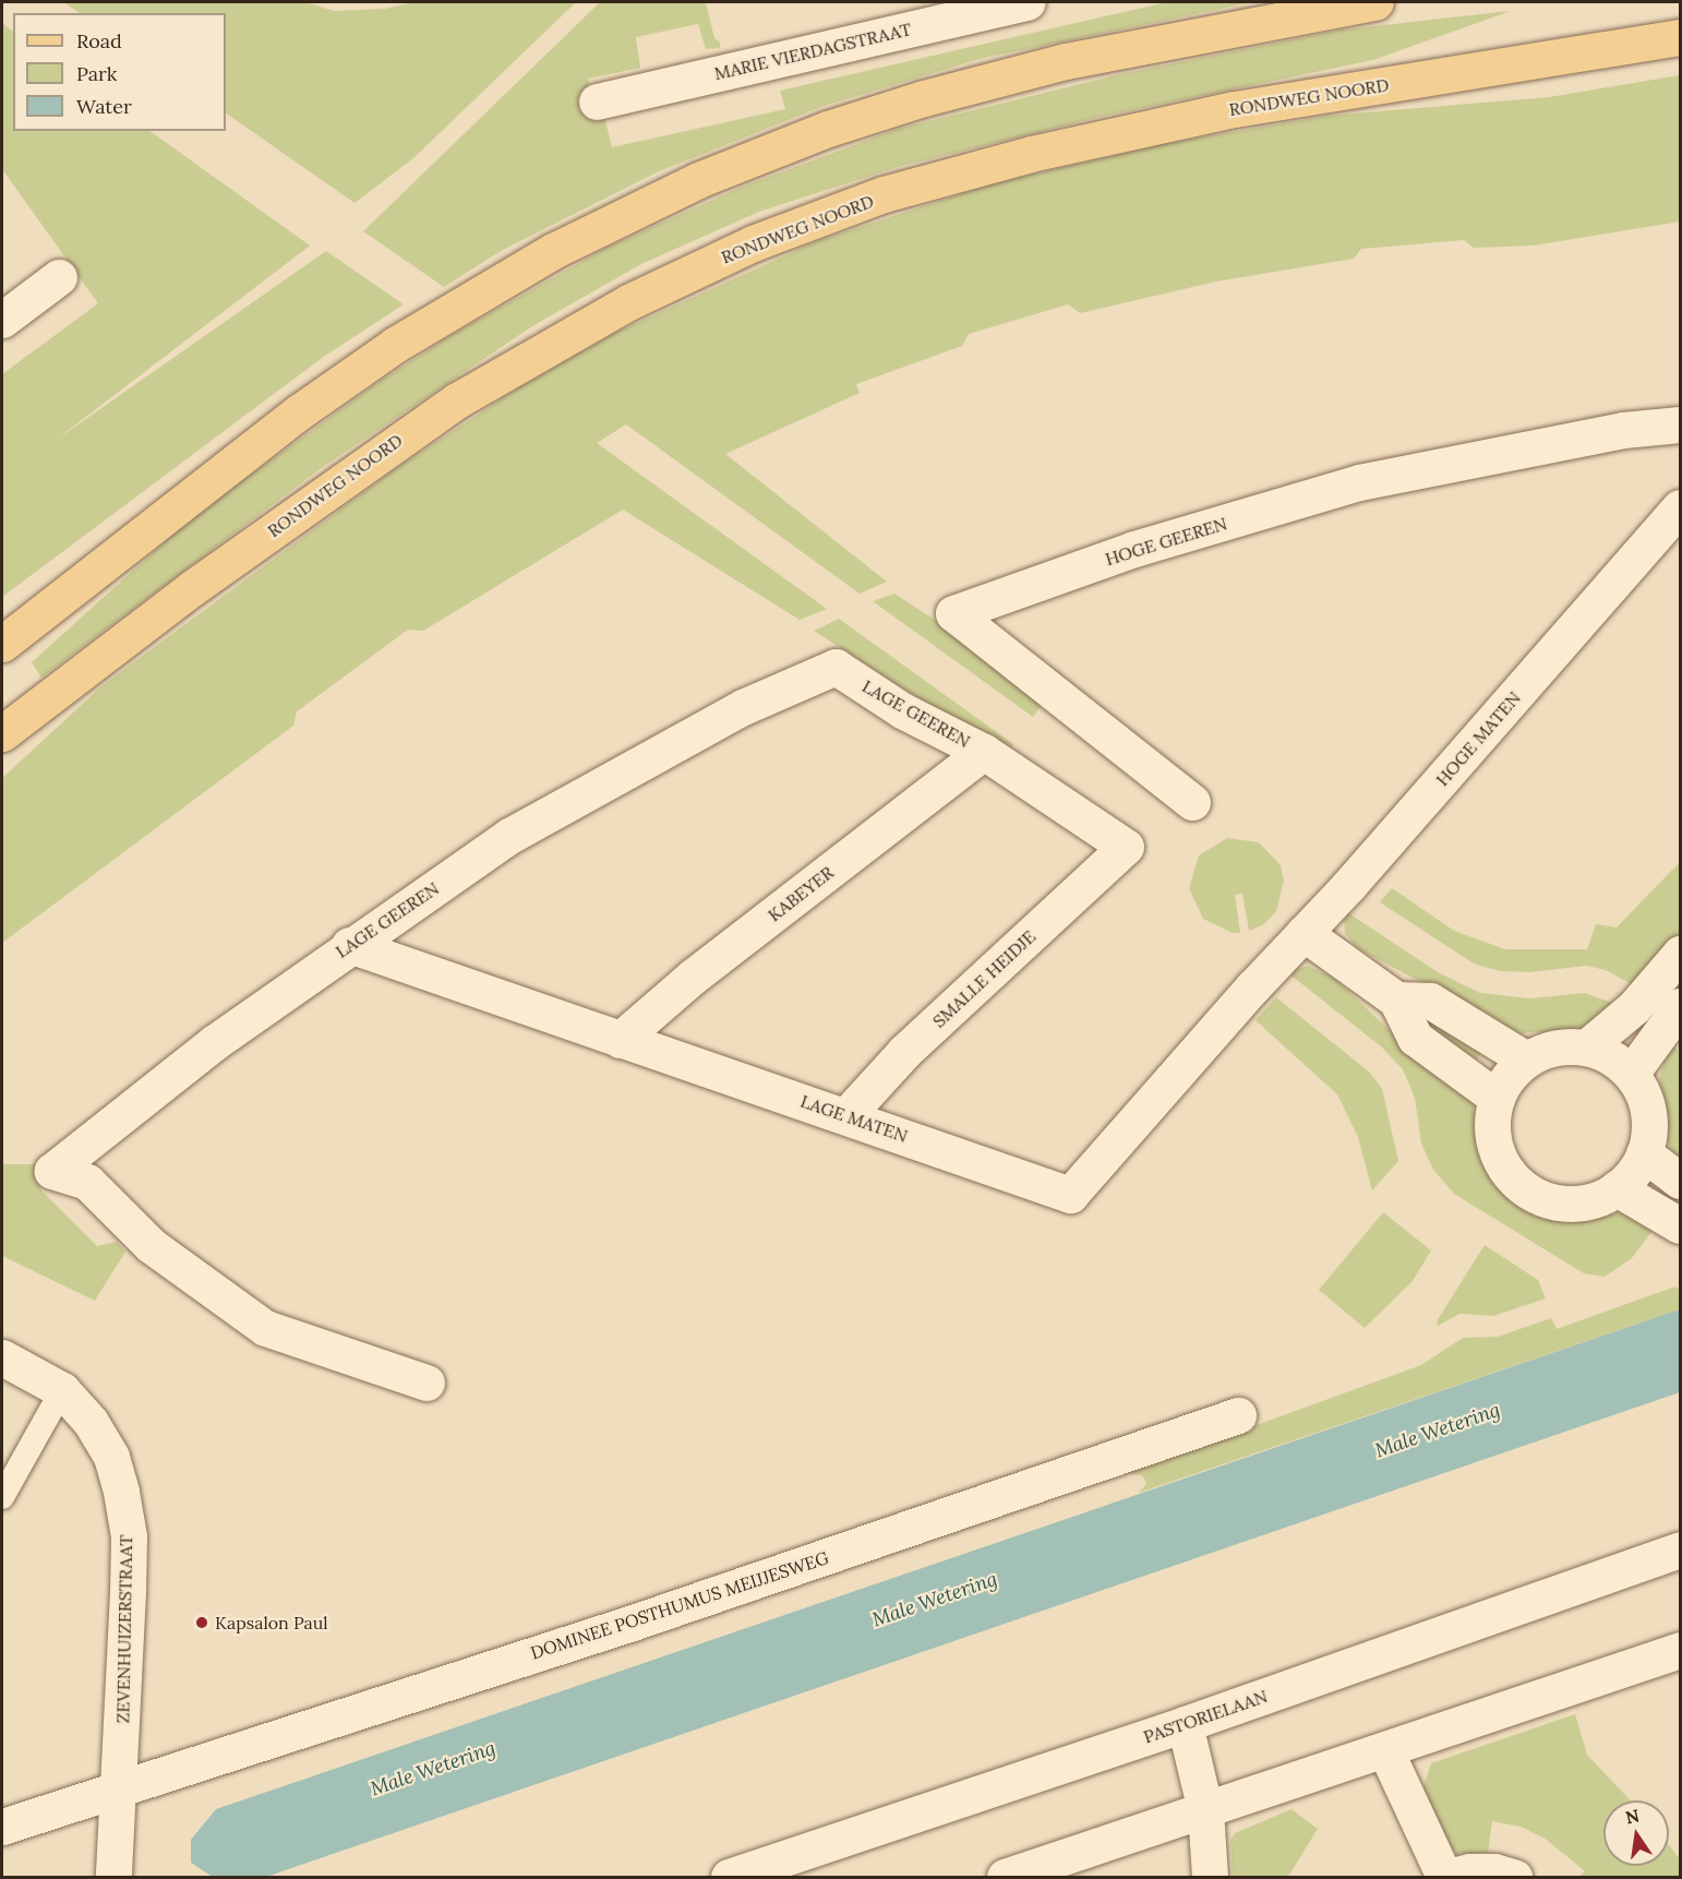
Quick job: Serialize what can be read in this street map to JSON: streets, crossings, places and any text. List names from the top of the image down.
{
  "streets": {
    "main road": ["RONDWEG NOORD"],
    "street": [
      "MARIE VIERDAGSTRAAT",
      "HOGE GEEREN",
      "LAGE GEEREN",
      "HOGE MATEN",
      "KABEYER",
      "SMALLE HEIDJE",
      "LAGE MATEN",
      "DOMINEE POSTHUMUS MEIJJESWEG",
      "ZEVENHUIZERSTRAAT",
      "PASTORIELAAN"
    ]
  },
  "crossings": [
    ["LAGE GEEREN", "KABEYER"],
    ["LAGE GEEREN", "SMALLE HEIDJE"],
    ["LAGE GEEREN", "LAGE MATEN"],
    ["HOGE MATEN", "LAGE MATEN"],
    ["KABEYER", "LAGE MATEN"],
    ["SMALLE HEIDJE", "LAGE MATEN"],
    ["DOMINEE POSTHUMUS MEIJJESWEG", "ZEVENHUIZERSTRAAT"]
  ],
  "water": ["Male Wetering"],
  "places": ["Kapsalon Paul"],
  "legend": ["Road", "Park", "Water"],
  "north": "top"
}
